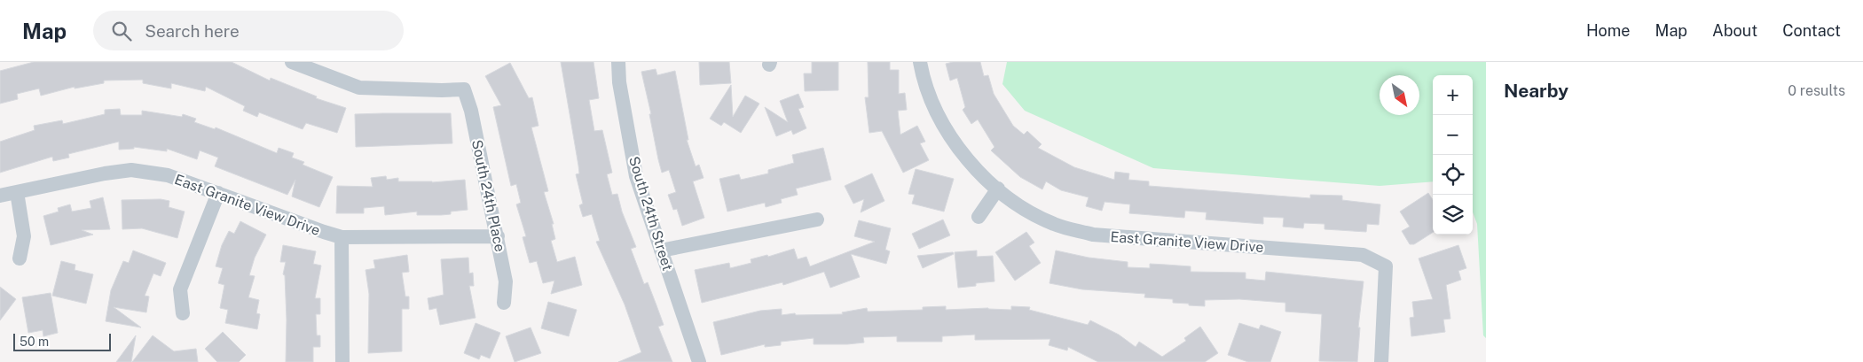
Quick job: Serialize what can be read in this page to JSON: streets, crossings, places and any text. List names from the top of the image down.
{
  "streets": {
    "street": ["South 24th Place", "East Granite View Drive", "South 24th Street"]
  },
  "crossings": [
    ["South 24th Place", "East Granite View Drive"]
  ],
  "scale_bar": "50 m",
  "north": "bottom right",
  "page": {
    "header": "Map",
    "search": "Search here",
    "nav": [
      "Home",
      "Map",
      "About",
      "Contact"
    ],
    "heading": ["Nearby", "0 results"],
    "map_buttons": ["+", "−"],
    "scale": "50 m"
  }
}
